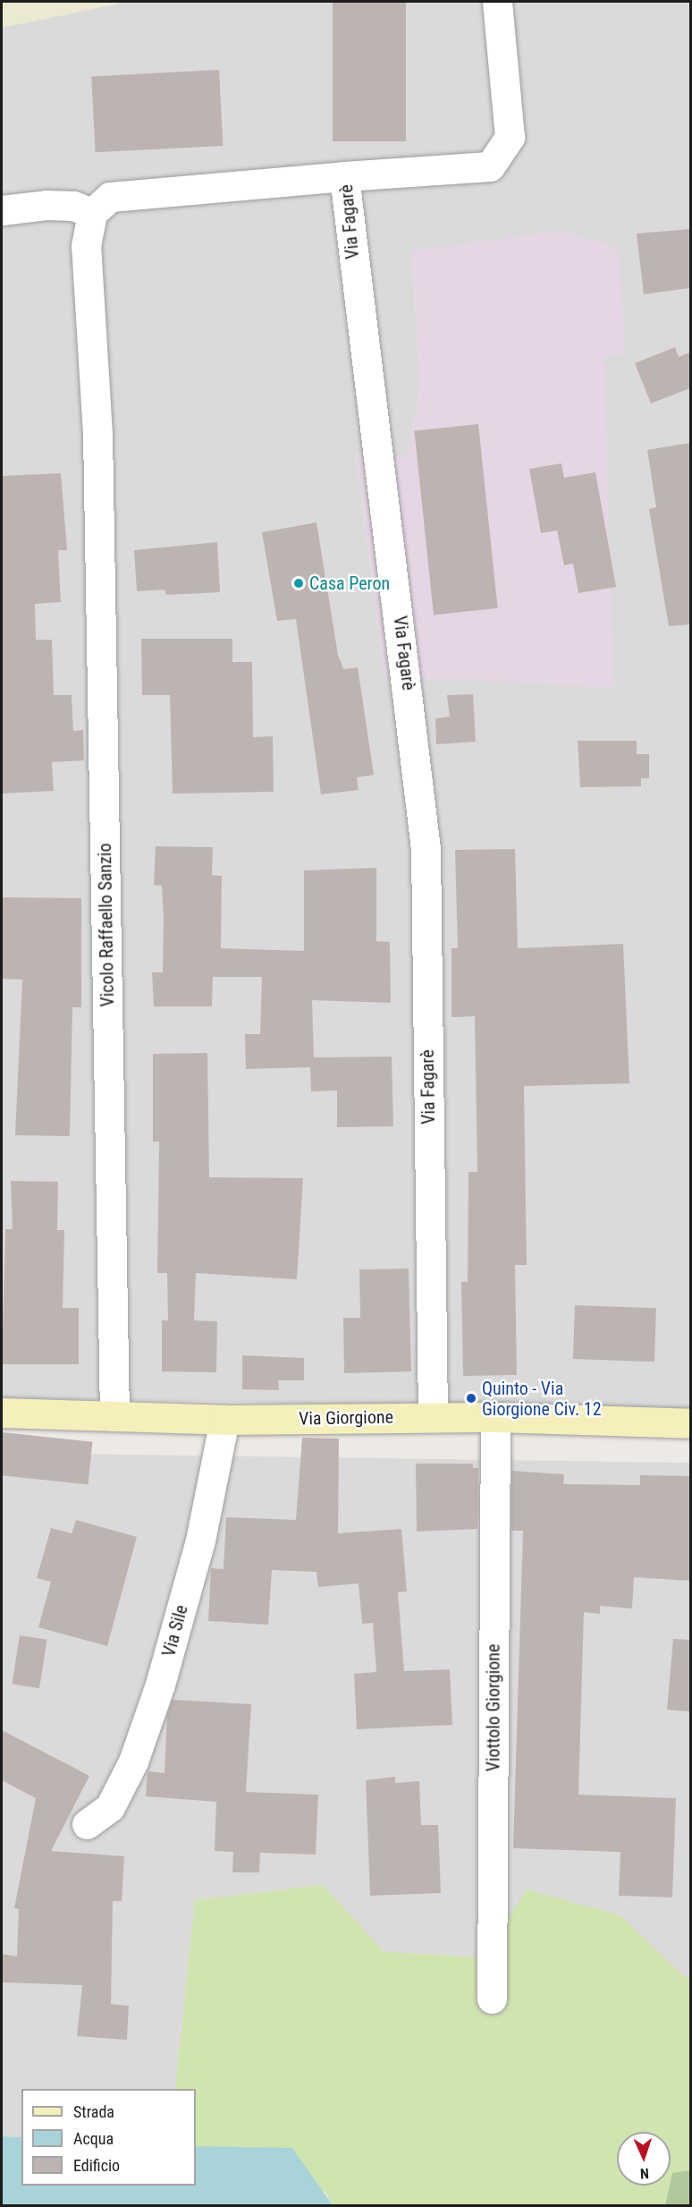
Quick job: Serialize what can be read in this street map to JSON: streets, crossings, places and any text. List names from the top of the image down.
{
  "streets": {
    "street": [
      "Via Fagarè",
      "Vicolo Raffaello Sanzio",
      "Via Giorgione",
      "Via Sile",
      "Viottolo Giorgione"
    ]
  },
  "crossings": [
    ["Via Fagarè", "Via Giorgione"],
    ["Vicolo Raffaello Sanzio", "Via Giorgione"],
    ["Via Giorgione", "Via Sile"],
    ["Via Giorgione", "Viottolo Giorgione"]
  ],
  "places": ["Casa Peron", "Quinto - Via Giorgione Civ. 12"],
  "legend": ["Strada", "Acqua", "Edificio"],
  "north": "bottom"
}
